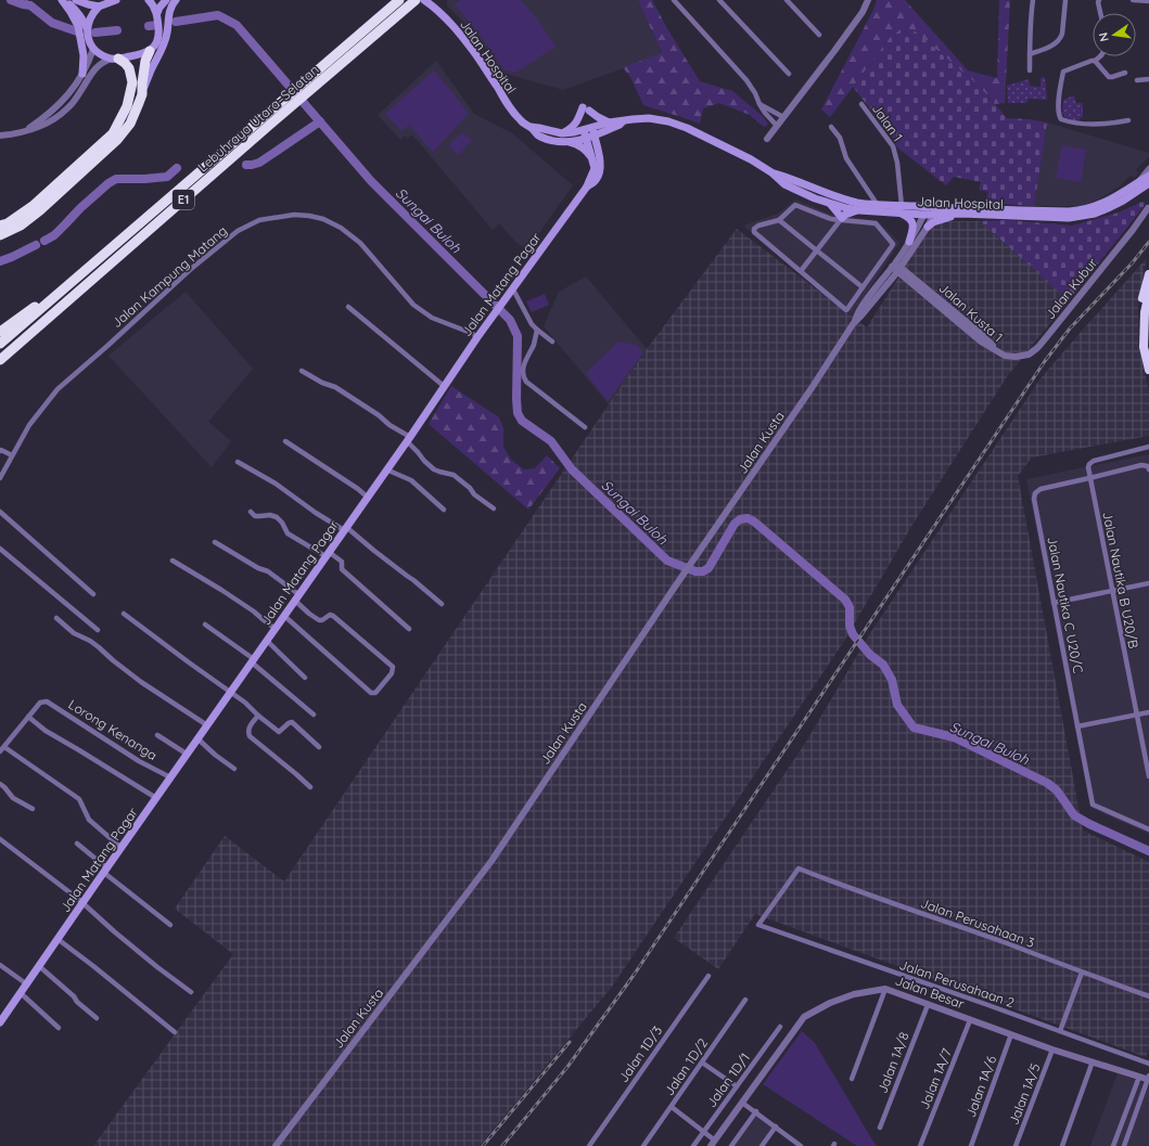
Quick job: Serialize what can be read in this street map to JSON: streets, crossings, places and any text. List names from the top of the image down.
{
  "streets": {
    "highway": ["Lebuhraya Utara–Selatan", "E1"],
    "main road": ["Jalan Hospital", "Jalan Matang Pagar"],
    "street": [
      "Jalan 1",
      "Jalan Kampung Matang",
      "Jalan Kubur",
      "Jalan Kusta 1",
      "Jalan Kusta",
      "Jalan Nautika B U20/B",
      "Jalan Nautika C U20/C",
      "Lorong Kenanga",
      "Jalan Perusahaan 3",
      "Jalan Perusahaan 2",
      "Jalan Besar",
      "Jalan 1D/3",
      "Jalan 1A/8",
      "Jalan 1D/2",
      "Jalan 1A/7",
      "Jalan 1D/1",
      "Jalan 1A/6",
      "Jalan 1A/5"
    ]
  },
  "crossings": [
    ["Jalan Hospital", "Jalan 1"],
    ["Jalan Hospital", "Jalan Kusta"],
    ["Jalan Kampung Matang", "Jalan Matang Pagar"],
    ["Jalan Matang Pagar", "Lorong Kenanga"],
    ["Jalan Kubur", "Jalan Kusta 1"],
    ["Jalan Kusta 1", "Jalan Kusta"],
    ["Jalan Nautika B U20/B", "Jalan Nautika C U20/C"],
    ["Jalan Perusahaan 3", "Jalan Perusahaan 2"],
    ["Jalan Besar", "Jalan 1A/8"],
    ["Jalan Besar", "Jalan 1A/7"],
    ["Jalan Besar", "Jalan 1A/6"],
    ["Jalan Besar", "Jalan 1A/5"]
  ],
  "water": ["Sungai Buloh"],
  "north": "left"
}
